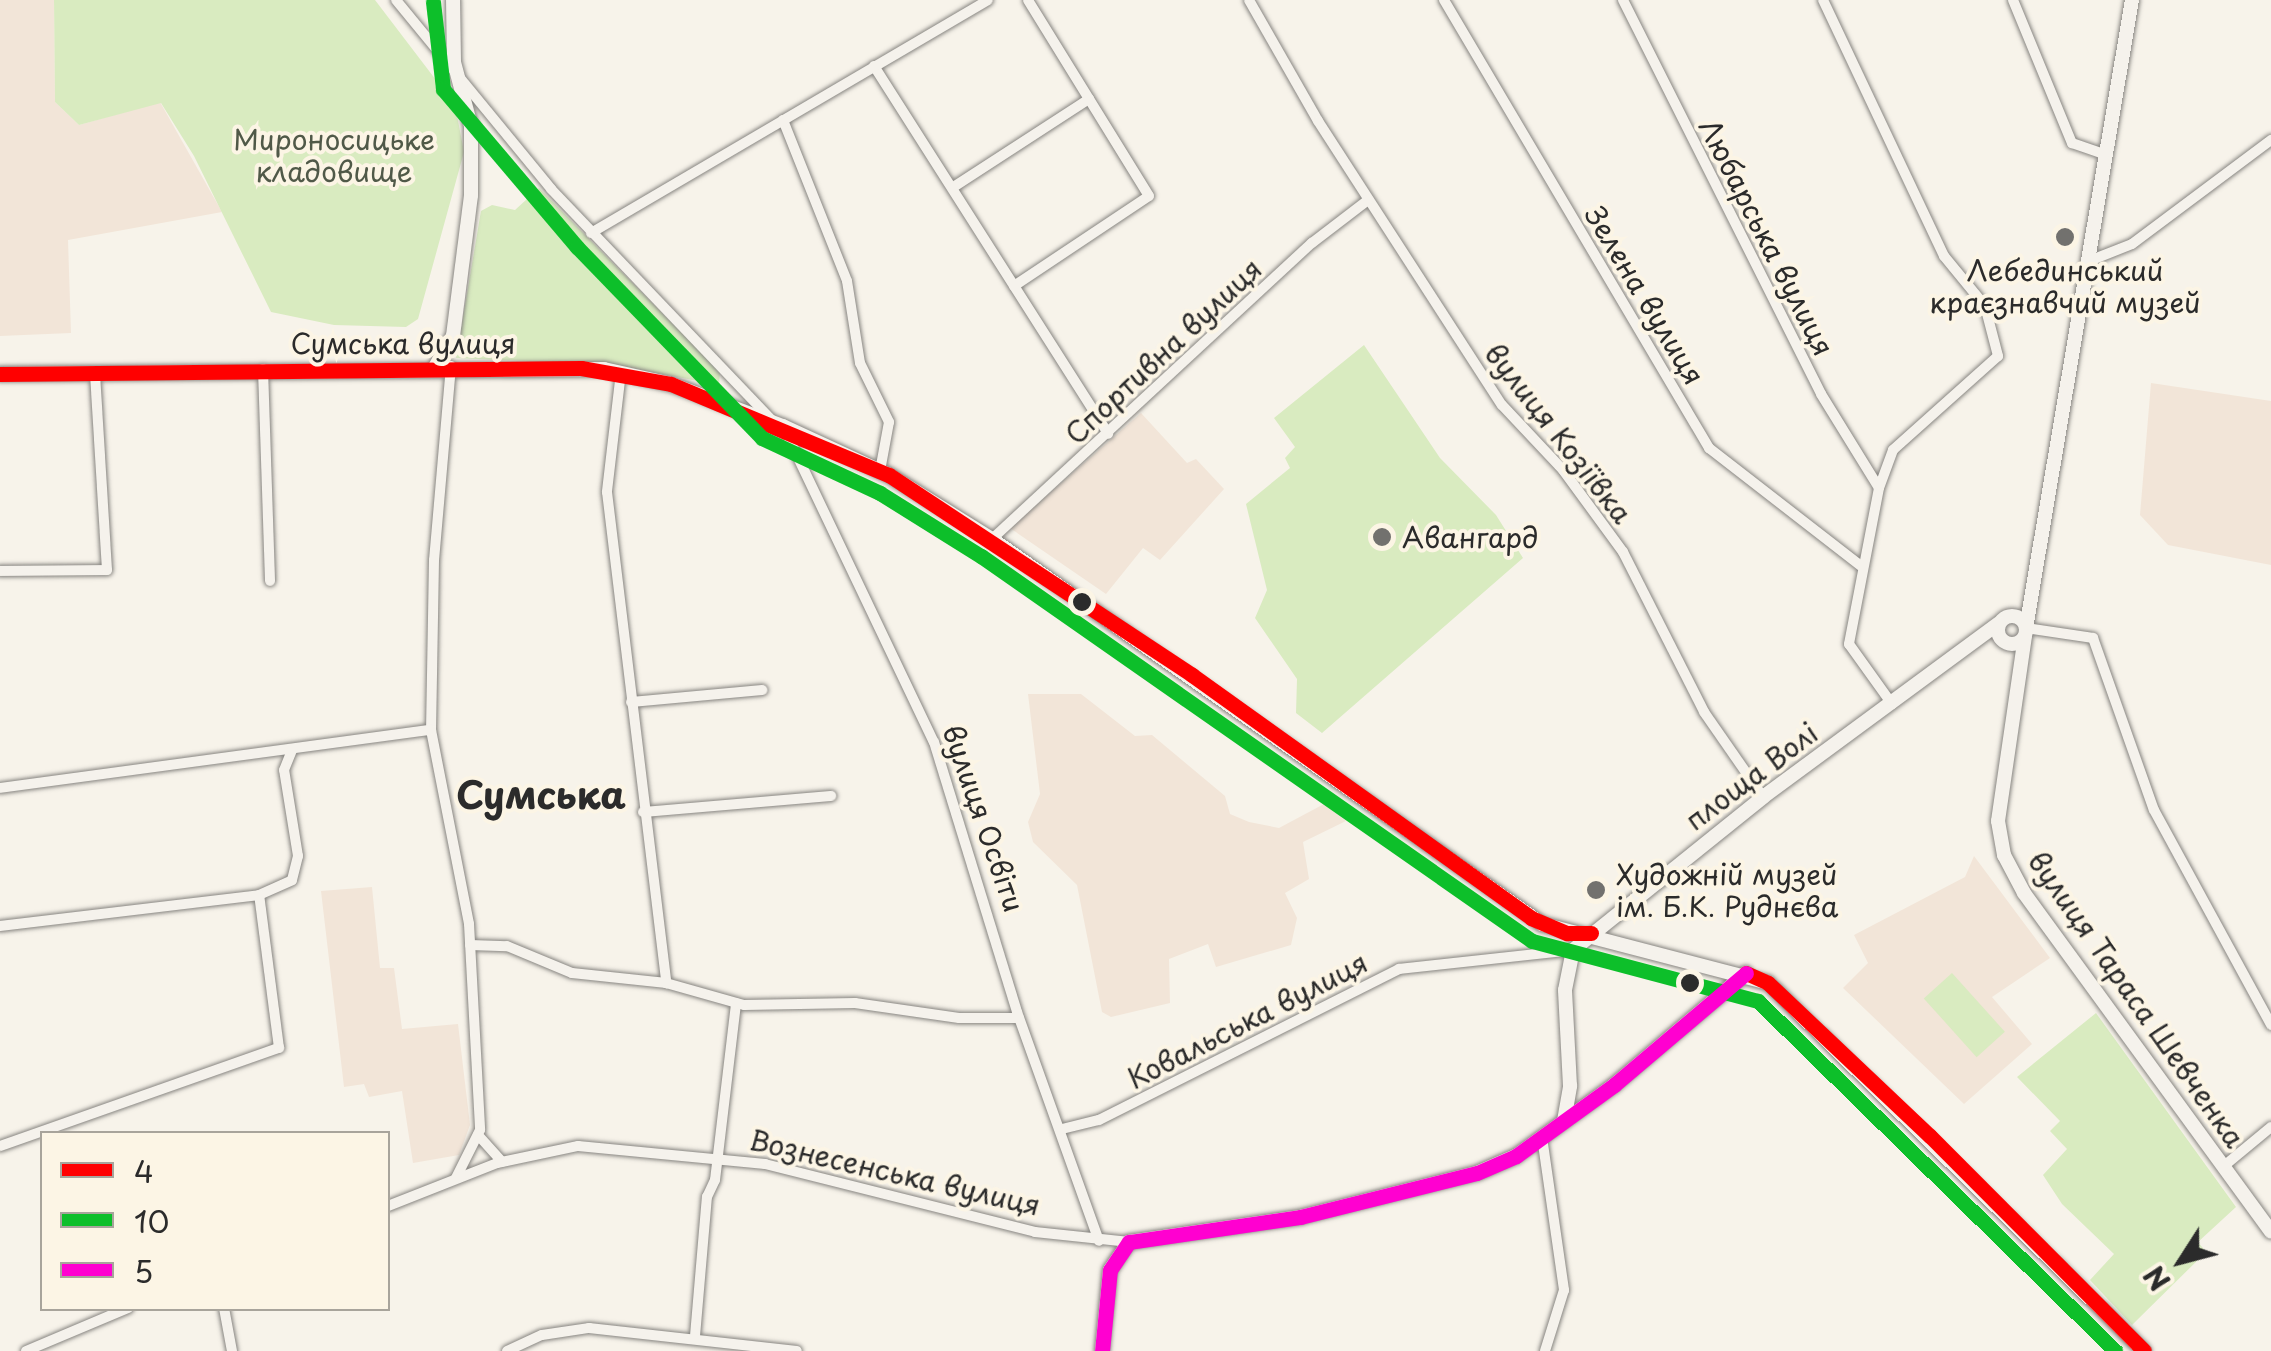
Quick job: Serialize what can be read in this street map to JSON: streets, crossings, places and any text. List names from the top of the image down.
{
  "streets": {
    "main road": [
      "Сумська вулиця",
      "площа Волі",
      "вулиця Тараса Шевченка",
      "Вознесенська вулиця"
    ],
    "street": [
      "Любарська вулиця",
      "Зелена вулиця",
      "Спортивна вулиця",
      "вулиця Козіївка",
      "вулиця Освіти",
      "Ковальська вулиця"
    ]
  },
  "crossings": [
    ["Сумська вулиця", "Спортивна вулиця"],
    ["Сумська вулиця", "площа Волі"],
    ["Сумська вулиця", "вулиця Освіти"],
    ["Спортивна вулиця", "вулиця Козіївка"],
    ["вулиця Козіївка", "площа Волі"],
    ["площа Волі", "вулиця Тараса Шевченка"],
    ["площа Волі", "Ковальська вулиця"],
    ["вулиця Освіти", "Ковальська вулиця"],
    ["вулиця Освіти", "Вознесенська вулиця"]
  ],
  "districts": ["Сумська"],
  "parks": ["Мироносицьке кладовище"],
  "places": ["Лебединський краєзнавчий музей", "Авангард", "Художній музей ім. Б.К. Руднєва"],
  "lines": ["transit line 10", "transit line 4", "transit line 5"],
  "legend": ["4", "10", "5"],
  "north": "bottom left"
}
